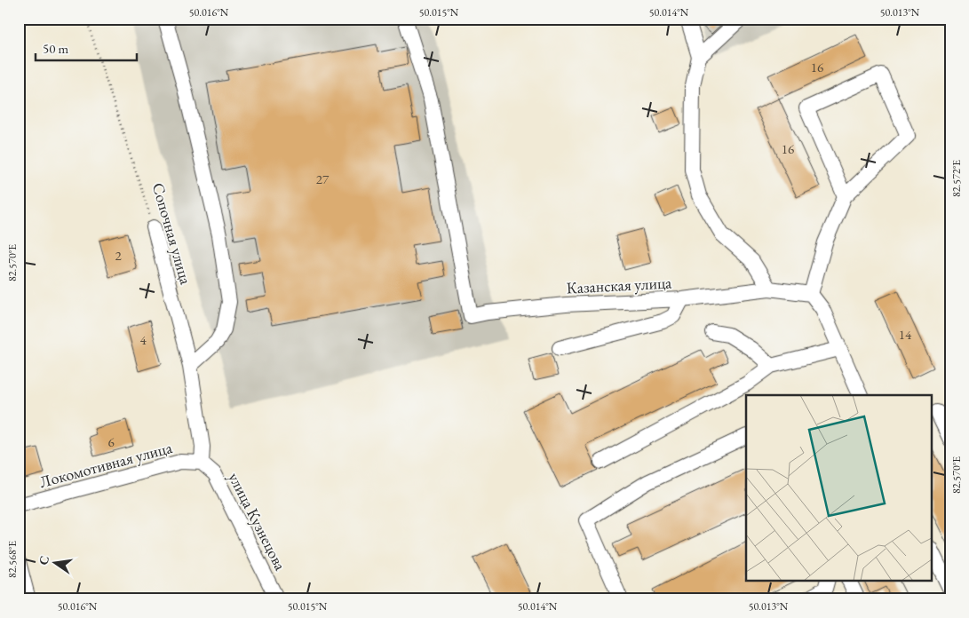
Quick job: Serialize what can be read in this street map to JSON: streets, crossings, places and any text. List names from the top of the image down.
{
  "streets": {
    "street": [
      "Сопочная улица",
      "Казанская улица",
      "Локомотивная улица",
      "улица Кузнецова"
    ]
  },
  "crossings": [
    ["Сопочная улица", "Локомотивная улица"],
    ["Сопочная улица", "улица Кузнецова"],
    ["Локомотивная улица", "улица Кузнецова"]
  ],
  "house_numbers": [
    "16",
    "16",
    "27",
    "2",
    "14",
    "4",
    "6"
  ],
  "scale_bar": "50 m",
  "north": "left",
  "coordinates": [
    "50.016°N",
    "50.015°N",
    "50.014°N",
    "50.013°N",
    "82.572°E",
    "82.570°E",
    "82.568°E"
  ]
}
